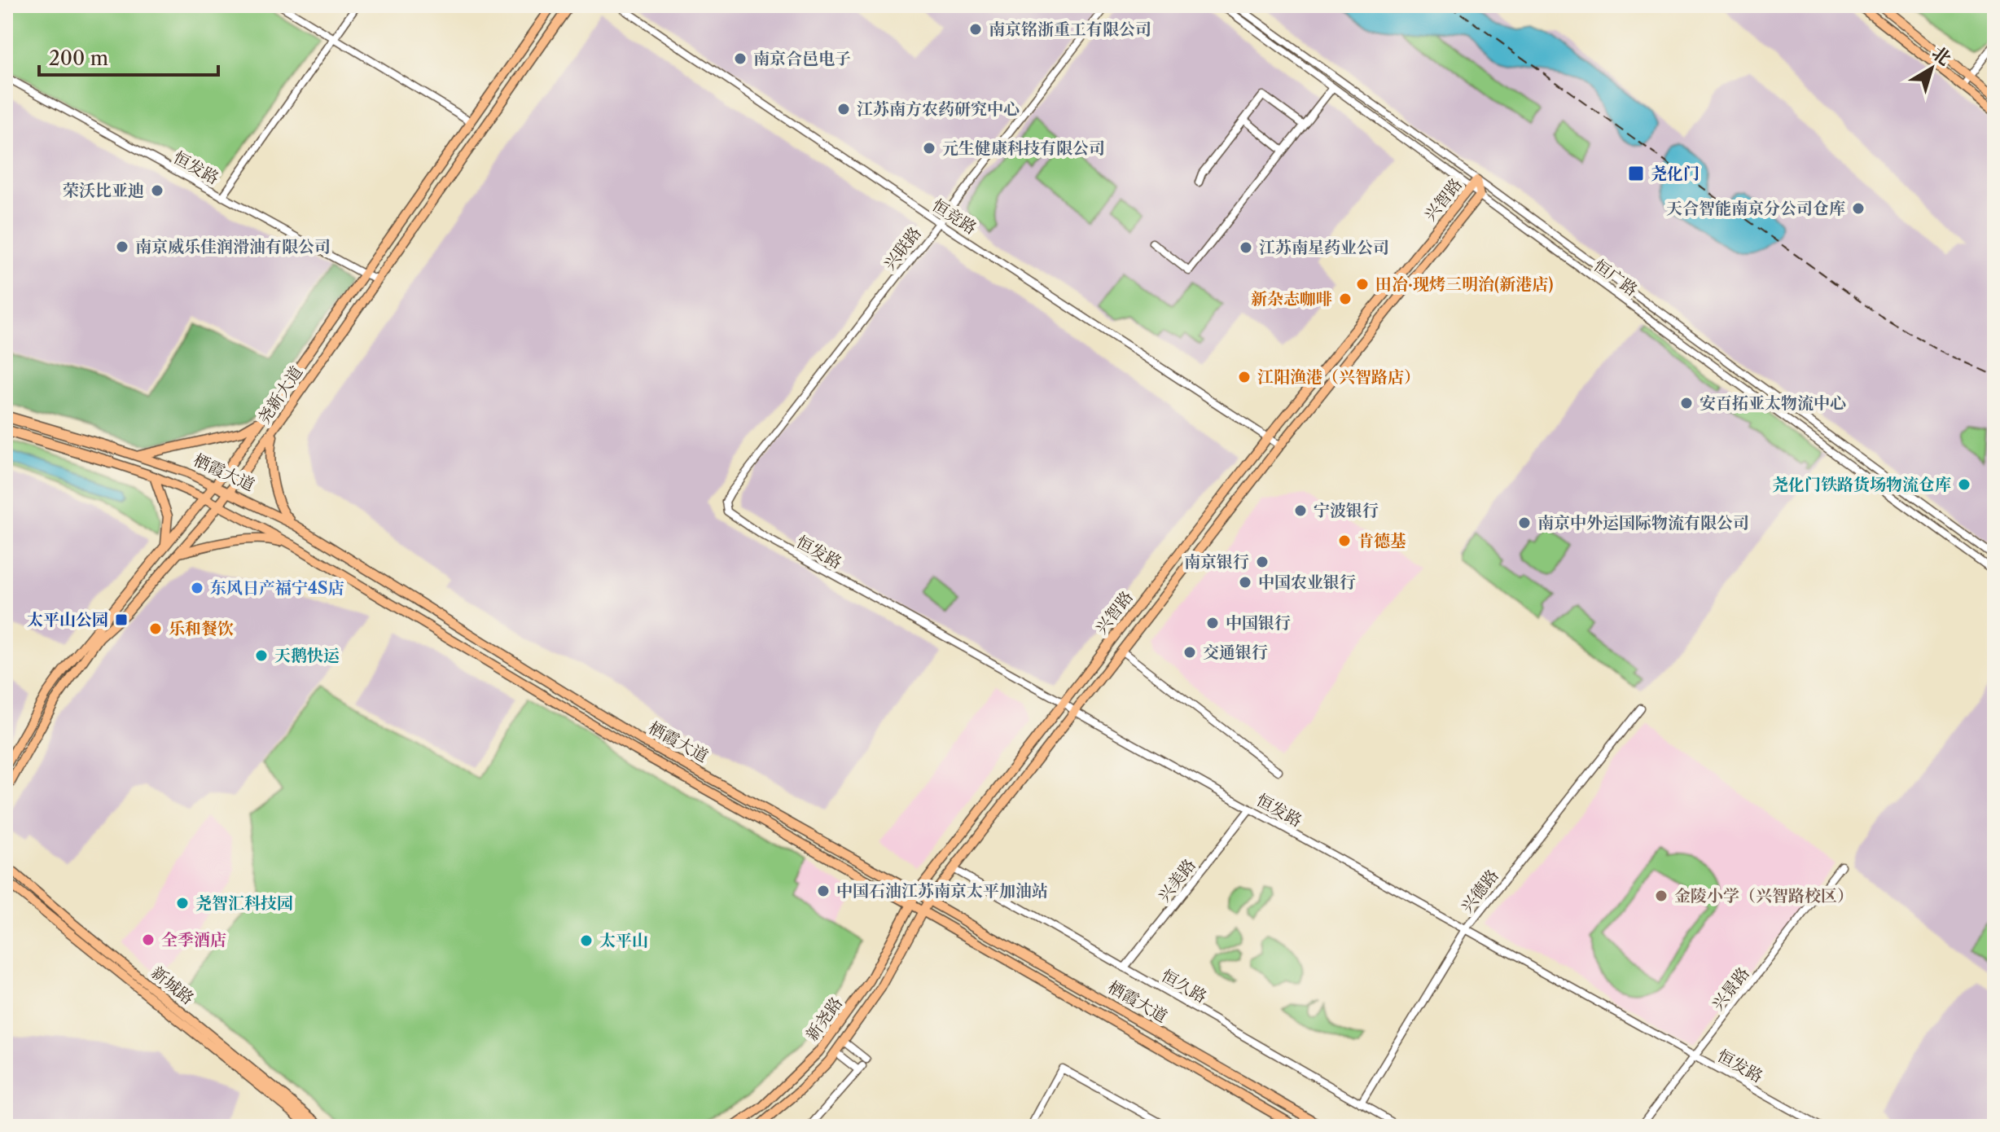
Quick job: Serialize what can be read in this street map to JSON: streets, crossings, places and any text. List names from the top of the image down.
{
  "streets": {
    "highway": ["栖霞大道"],
    "main road": [
      "兴智路",
      "尧新大道",
      "新城路",
      "新尧路"
    ],
    "street": [
      "恒发路",
      "恒竞路",
      "兴联路",
      "恒广路",
      "兴美路",
      "兴德路",
      "恒久路",
      "兴景路"
    ]
  },
  "crossings": [
    ["恒发路", "兴智路"],
    ["恒发路", "兴联路"],
    ["恒发路", "尧新大道"],
    ["恒发路", "兴美路"],
    ["恒发路", "兴德路"],
    ["恒发路", "兴景路"],
    ["兴智路", "恒竞路"],
    ["兴智路", "恒广路"],
    ["兴智路", "栖霞大道"],
    ["兴智路", "恒久路"],
    ["兴智路", "新尧路"],
    ["恒竞路", "兴联路"],
    ["尧新大道", "栖霞大道"],
    ["栖霞大道", "新尧路"],
    ["兴美路", "恒久路"],
    ["兴德路", "恒久路"]
  ],
  "places": {
    "other": [
      "南京铭浙重工有限公司",
      "南京合邑电子",
      "江苏南方农药研究中心",
      "元生健康科技有限公司",
      "荣沃比亚迪",
      "天合智能南京分公司仓库",
      "南京威乐佳润滑油有限公司",
      "江苏南星药业公司",
      "田冶·现烤三明治(新港店)",
      "新杂志咖啡",
      "江阳渔港（兴智路店）",
      "安百拓亚太物流中心",
      "尧化门铁路货场物流仓库",
      "宁波银行",
      "南京中外运国际物流有限公司",
      "肯德基",
      "南京银行",
      "中国农业银行",
      "东风日产福宁4S店",
      "中国银行",
      "乐和餐饮",
      "交通银行",
      "天鹅快运",
      "中国石油江苏南京太平加油站",
      "金陵小学（兴智路校区）",
      "尧智汇科技园",
      "全季酒店",
      "太平山"
    ],
    "transit": ["尧化门", "太平山公园"]
  },
  "scale_bar": "200 m",
  "north": "top right"
}
